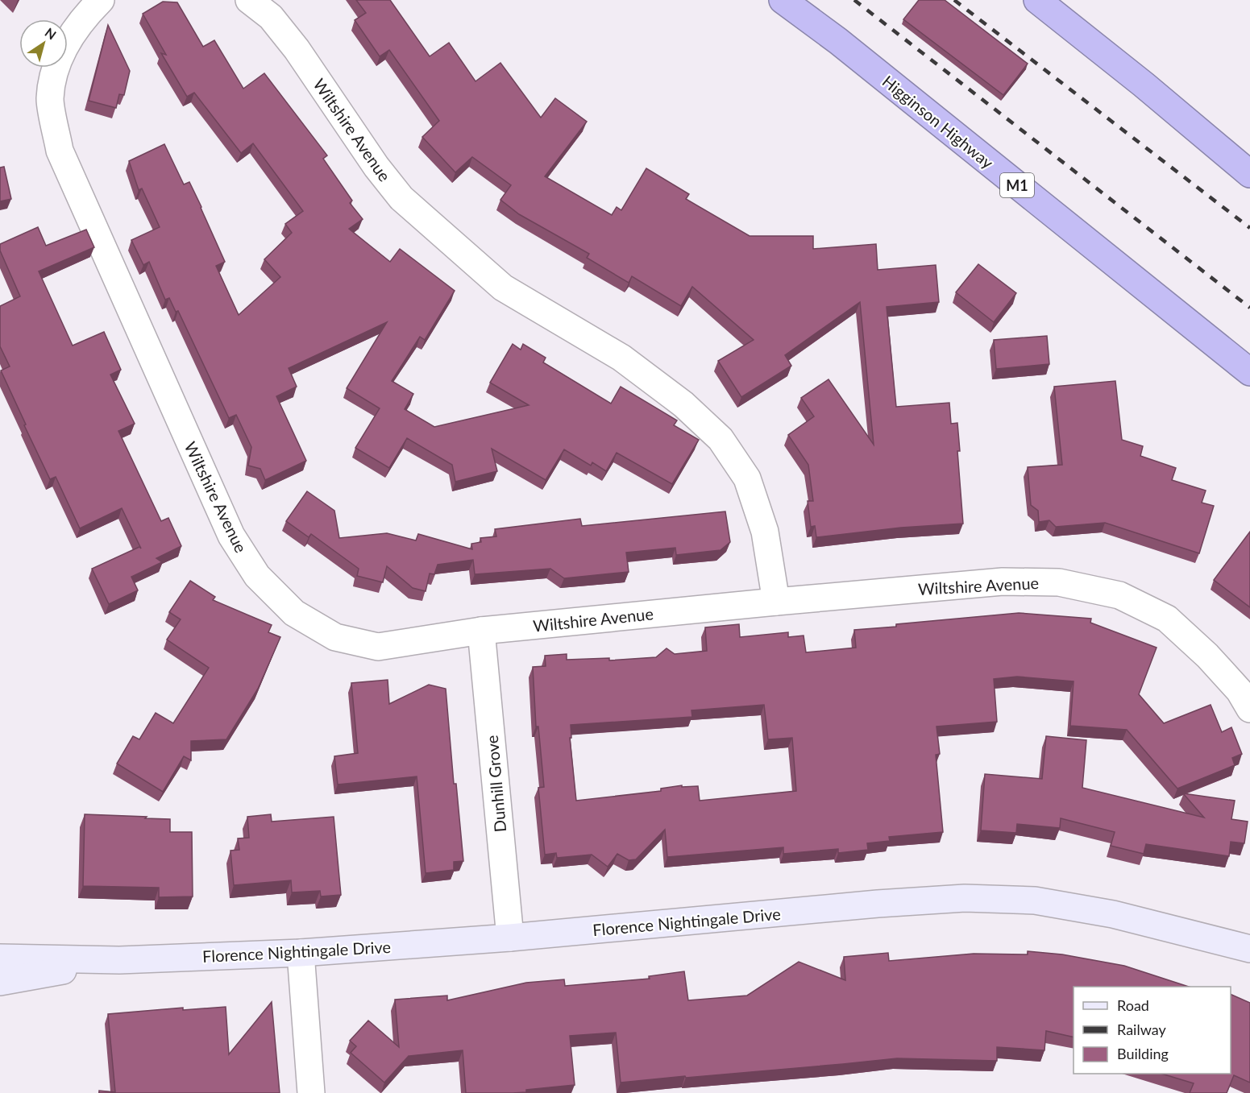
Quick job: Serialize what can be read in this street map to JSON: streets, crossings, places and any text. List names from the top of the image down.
{
  "streets": {
    "highway": ["Higginson Highway", "M1"],
    "street": ["Wiltshire Avenue", "Dunhill Grove", "Florence Nightingale Drive"]
  },
  "crossings": [
    ["Wiltshire Avenue", "Dunhill Grove"],
    ["Dunhill Grove", "Florence Nightingale Drive"]
  ],
  "legend": ["Road", "Railway", "Building"],
  "north": "top right"
}
